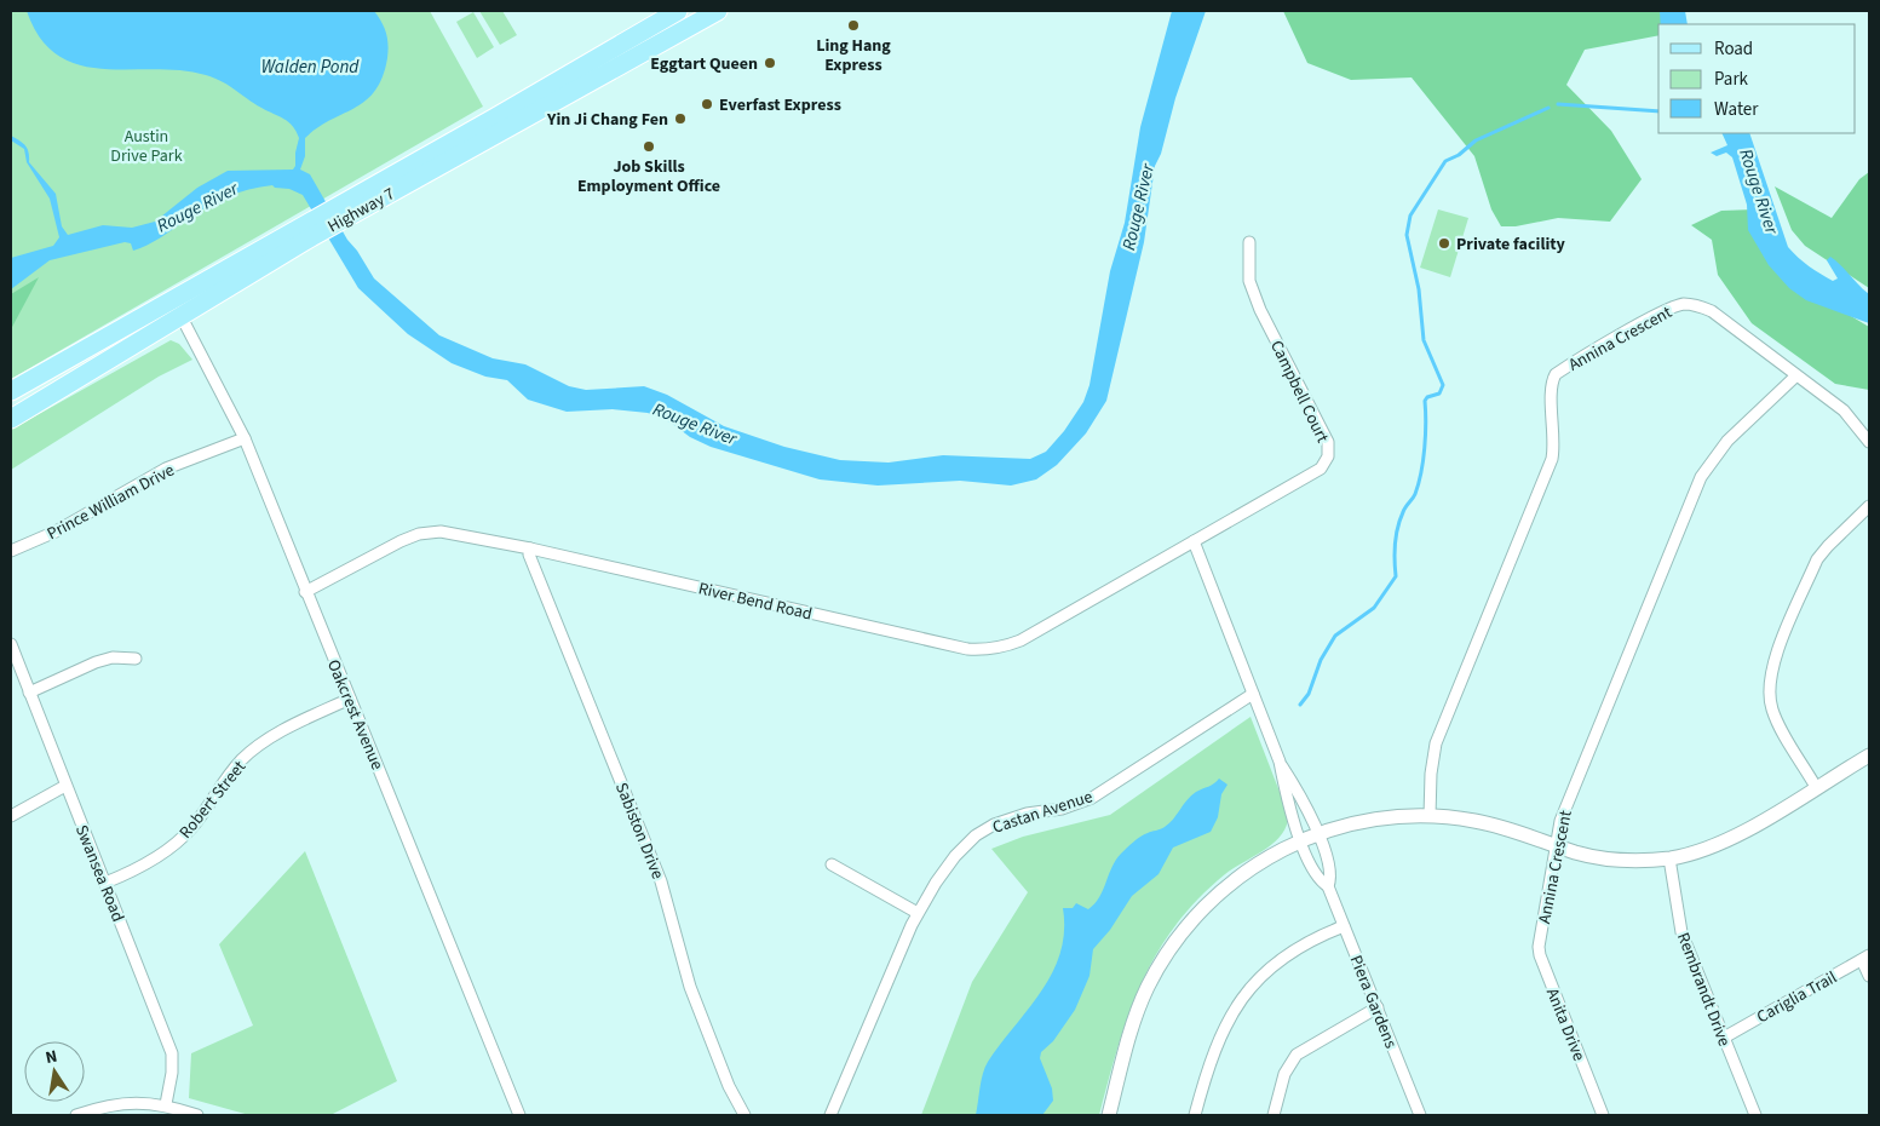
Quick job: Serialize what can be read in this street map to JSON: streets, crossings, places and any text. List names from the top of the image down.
{
  "streets": {
    "main road": ["Highway 7"],
    "street": [
      "Annina Crescent",
      "Campbell Court",
      "Prince William Drive",
      "River Bend Road",
      "Oakcrest Avenue",
      "Robert Street",
      "Castan Avenue",
      "Sabiston Drive",
      "Swansea Road",
      "Rembrandt Drive",
      "Cariglia Trail",
      "Piera Gardens",
      "Anita Drive"
    ]
  },
  "crossings": [
    ["Highway 7", "Oakcrest Avenue"],
    ["Annina Crescent", "Anita Drive"],
    ["Campbell Court", "River Bend Road"],
    ["Campbell Court", "Piera Gardens"],
    ["Prince William Drive", "Oakcrest Avenue"],
    ["River Bend Road", "Oakcrest Avenue"],
    ["River Bend Road", "Sabiston Drive"],
    ["River Bend Road", "Piera Gardens"],
    ["Oakcrest Avenue", "Robert Street"],
    ["Robert Street", "Swansea Road"],
    ["Castan Avenue", "Piera Gardens"],
    ["Rembrandt Drive", "Cariglia Trail"]
  ],
  "water": ["Walden Pond", "Rouge River"],
  "parks": ["Austin Drive Park"],
  "places": [
    "Ling Hang Express",
    "Eggtart Queen",
    "Everfast Express",
    "Yin Ji Chang Fen",
    "Job Skills Employment Office",
    "Private facility"
  ],
  "legend": ["Road", "Park", "Water"],
  "north": "top"
}
